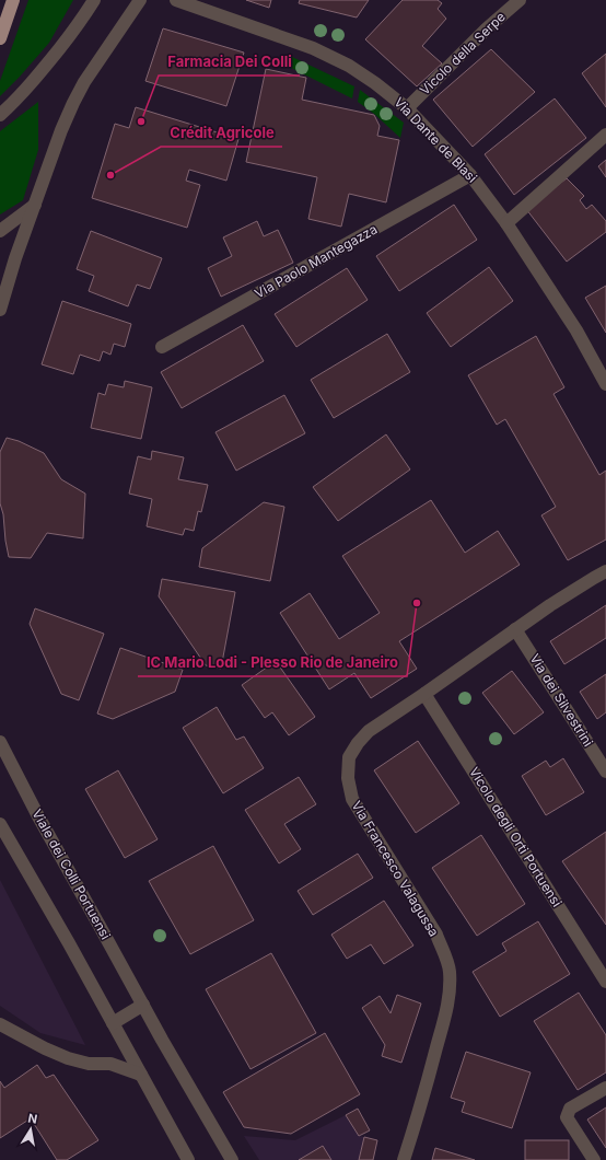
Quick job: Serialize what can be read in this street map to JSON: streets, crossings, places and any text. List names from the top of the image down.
{
  "streets": {
    "street": [
      "Vicolo della Serpe",
      "Via Dante de Blasi",
      "Via Paolo Mantegazza",
      "Via dei Silvestrini",
      "Vicolo degli Orti Portuensi",
      "Via Francesco Valagussa",
      "Viale dei Colli Portuensi"
    ]
  },
  "crossings": [
    ["Vicolo della Serpe", "Via Dante de Blasi"],
    ["Via Dante de Blasi", "Via Paolo Mantegazza"],
    ["Via dei Silvestrini", "Via Francesco Valagussa"],
    ["Vicolo degli Orti Portuensi", "Via Francesco Valagussa"]
  ],
  "places": ["Farmacia Dei Colli", "Crédit Agricole", "IC Mario Lodi - Plesso Rio de Janeiro"],
  "north": "top"
}
